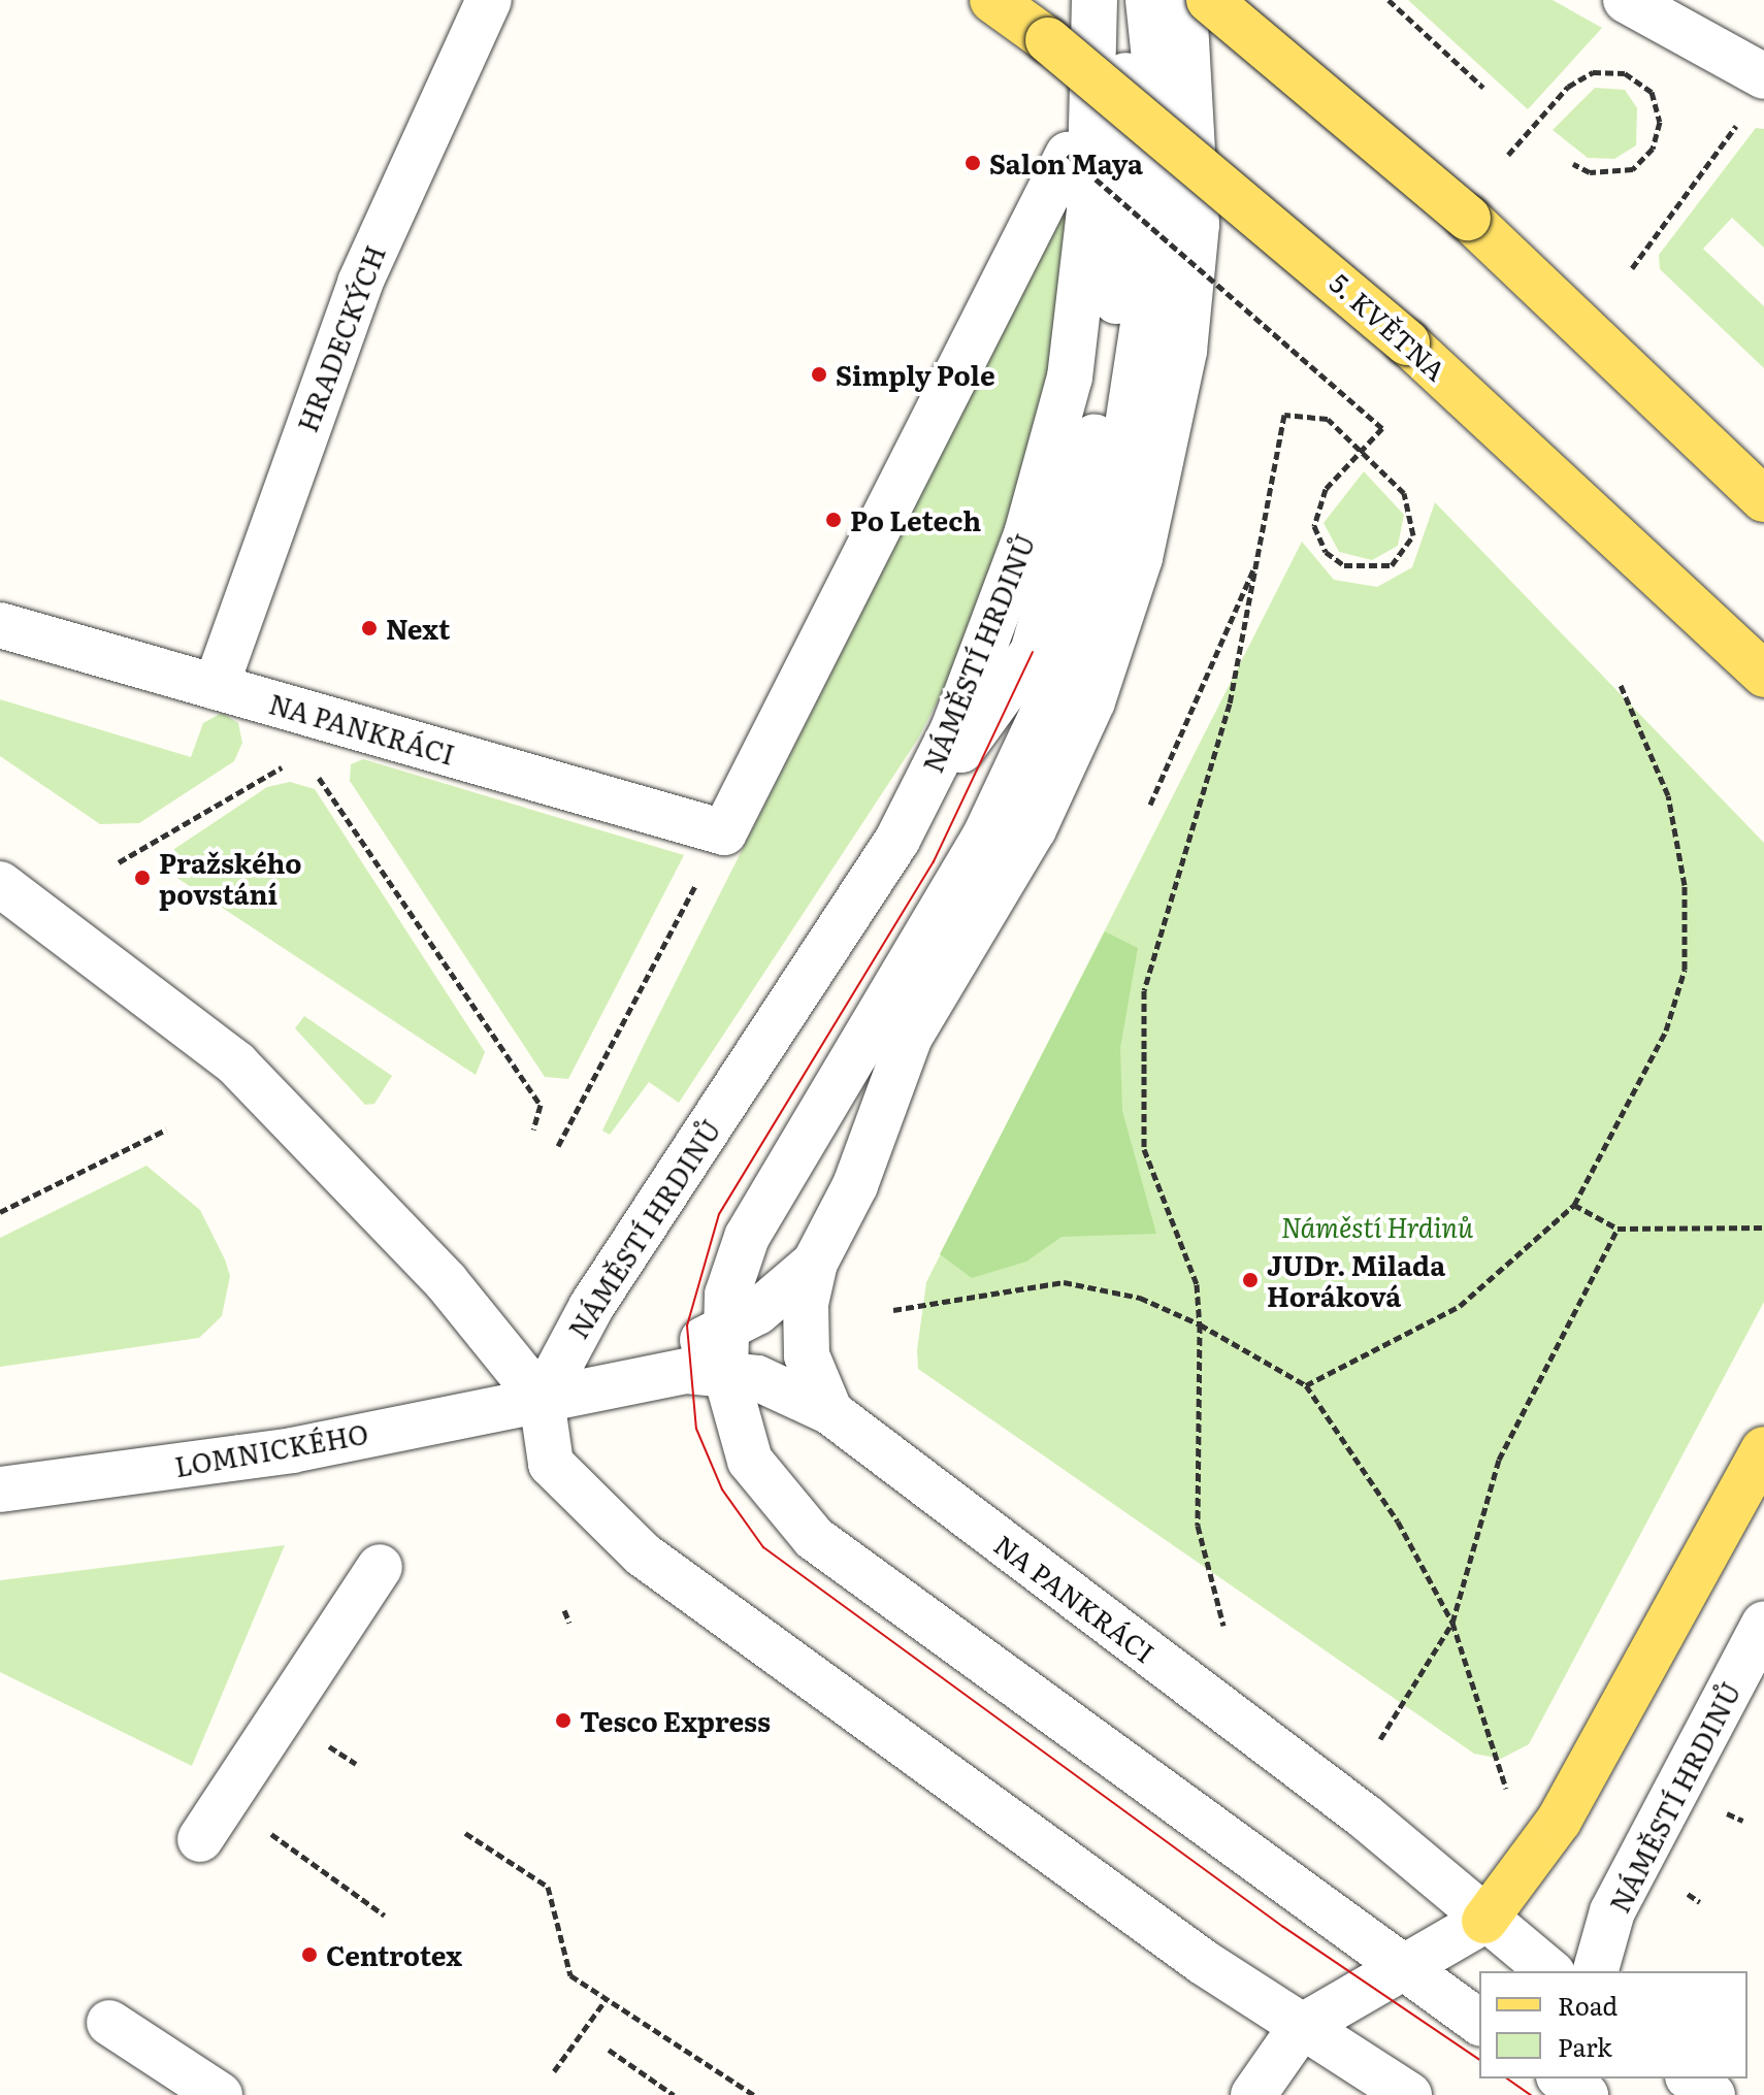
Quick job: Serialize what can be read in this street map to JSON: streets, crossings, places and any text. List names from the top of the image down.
{
  "streets": {
    "main road": ["5. KVĚTNA"],
    "street": [
      "HRADECKÝCH",
      "NÁMĚSTÍ HRDINŮ",
      "NA PANKRÁCI",
      "LOMNICKÉHO"
    ]
  },
  "crossings": [
    ["HRADECKÝCH", "NA PANKRÁCI"],
    ["NÁMĚSTÍ HRDINŮ", "LOMNICKÉHO"],
    ["NA PANKRÁCI", "LOMNICKÉHO"]
  ],
  "parks": ["Náměstí Hrdinů"],
  "places": [
    "Salon Maya",
    "Simply Pole",
    "Po Letech",
    "Next",
    "Pražského povstání",
    "JUDr. Milada Horáková",
    "Tesco Express",
    "Centrotex"
  ],
  "legend": ["Road", "Park"]
}
